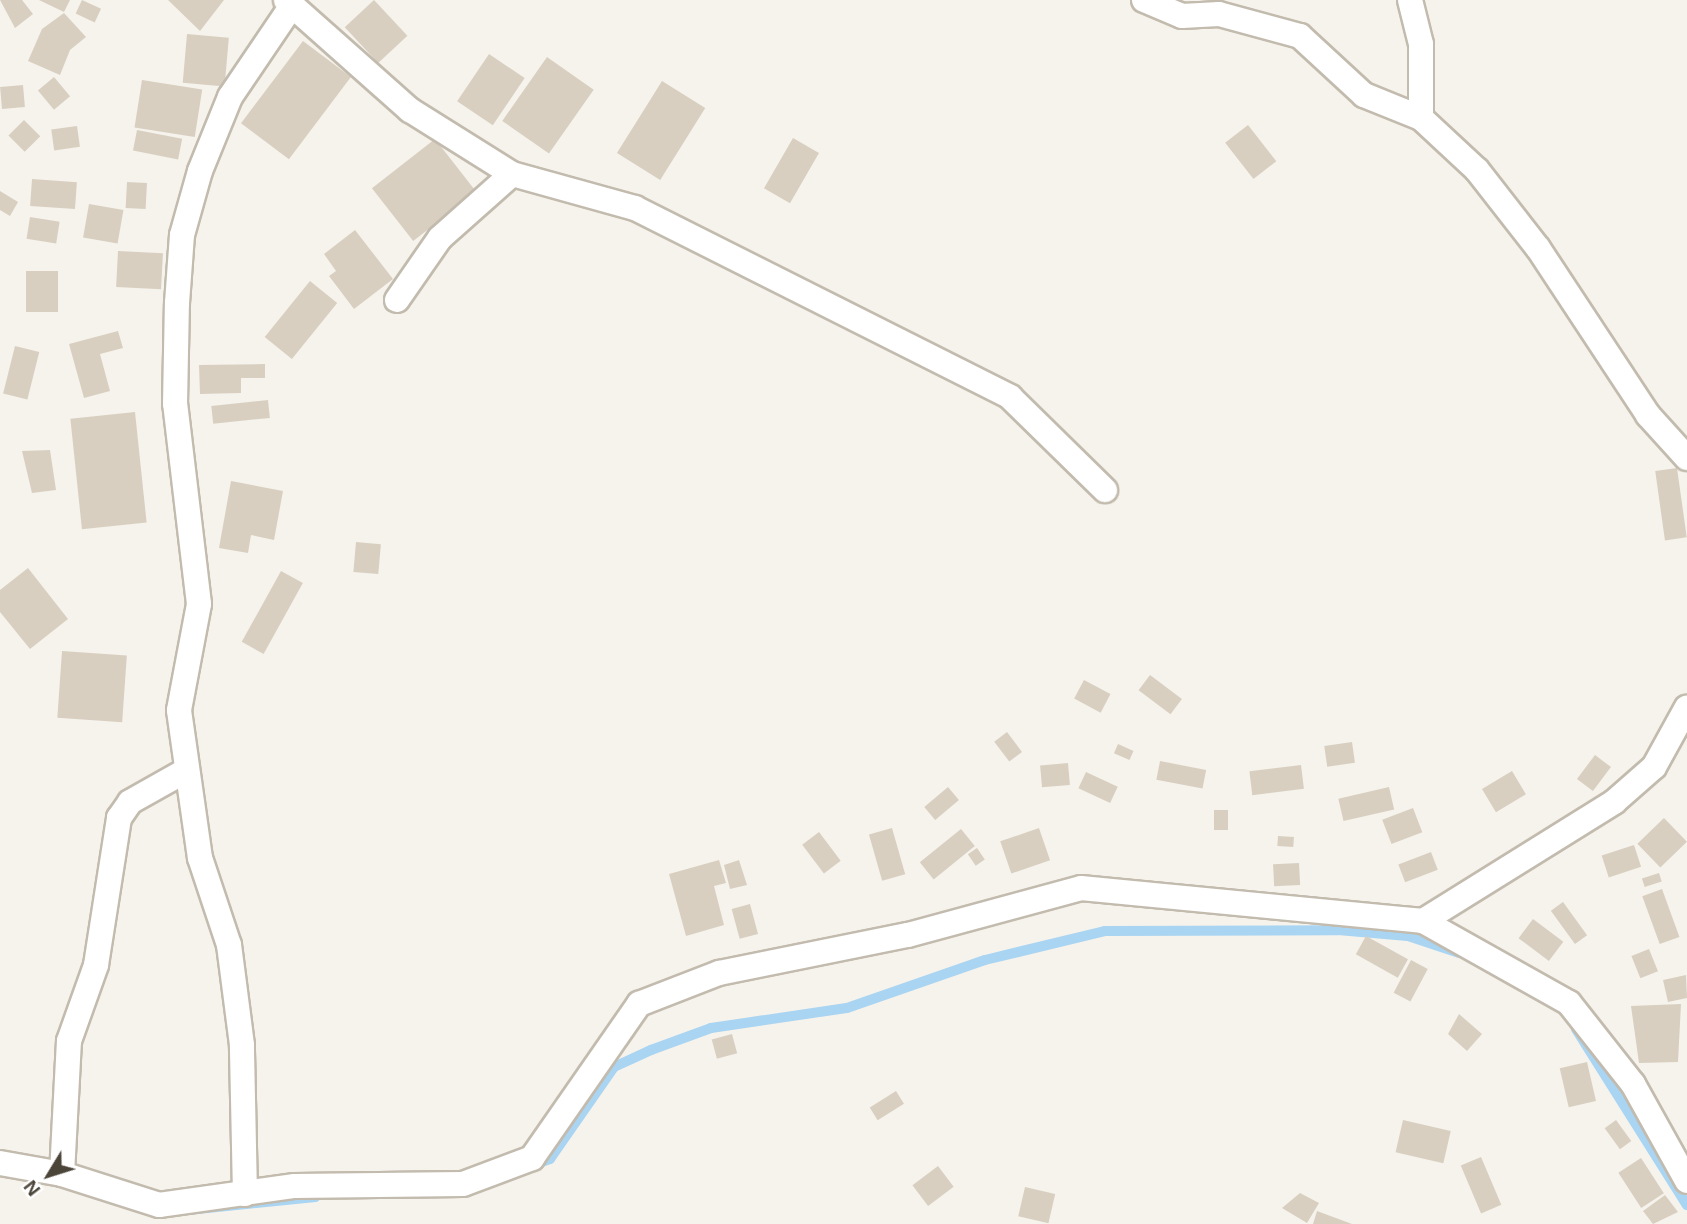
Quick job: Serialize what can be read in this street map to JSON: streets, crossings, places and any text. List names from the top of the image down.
{
  "north": "bottom left"
}
